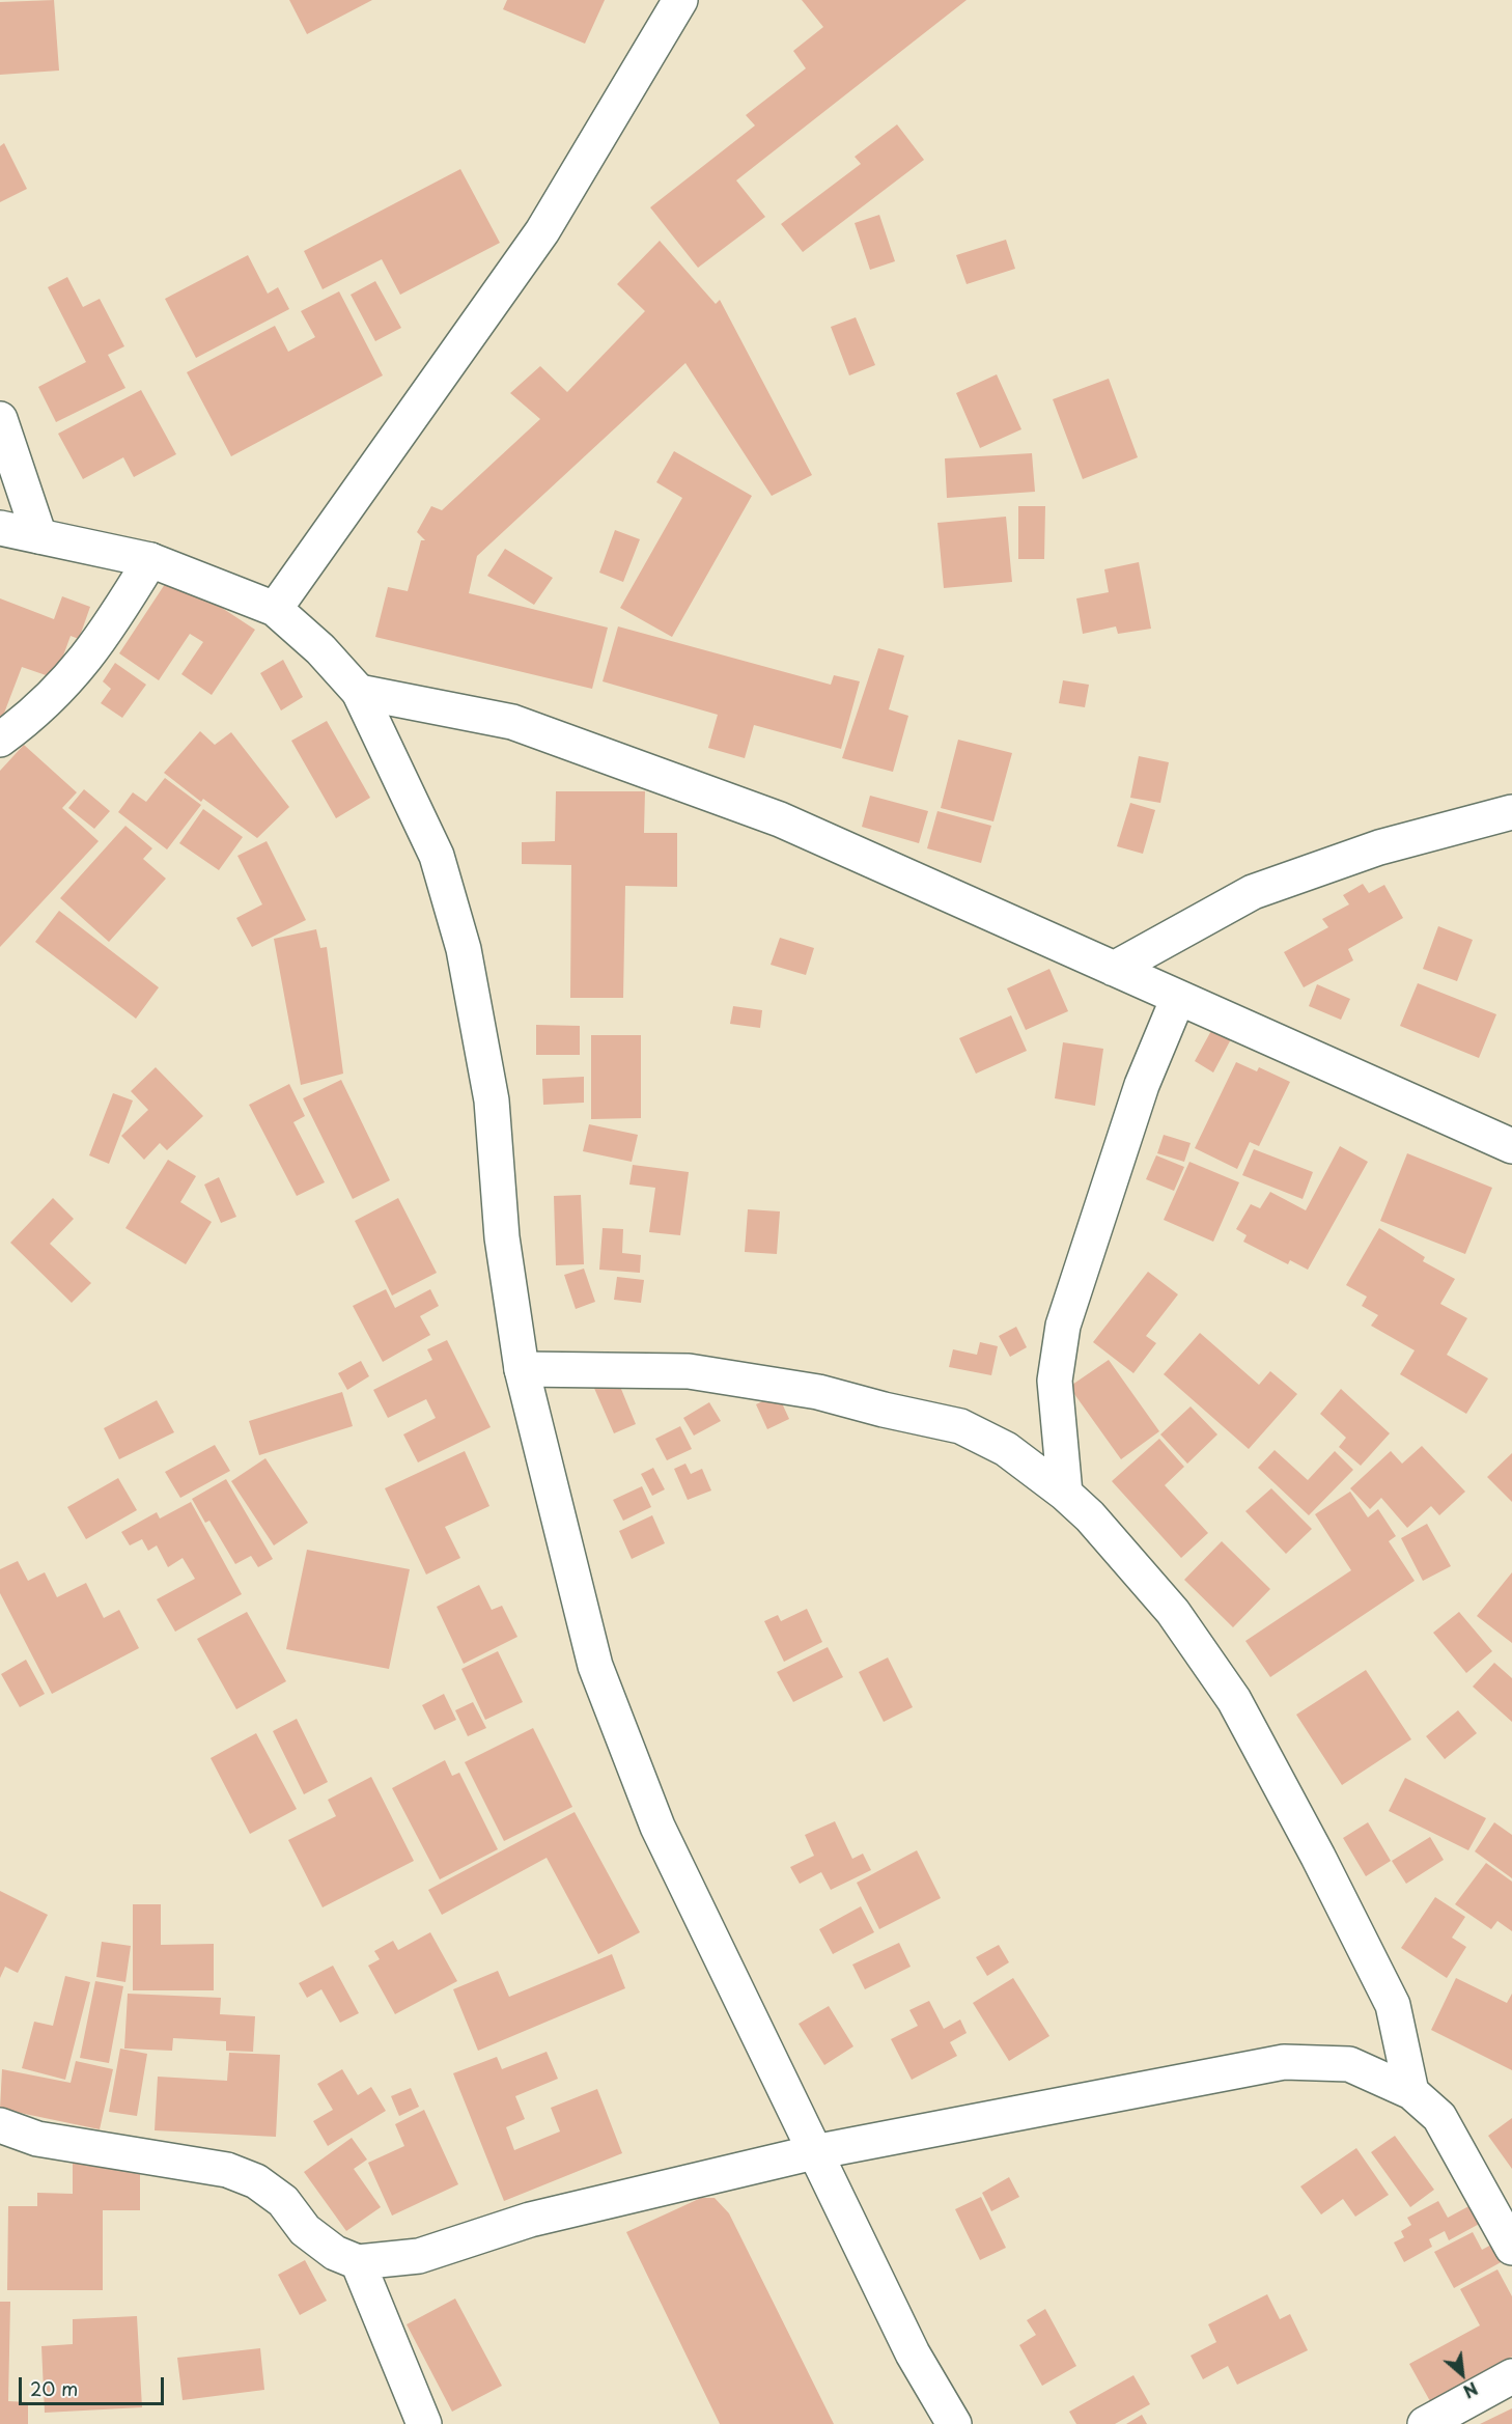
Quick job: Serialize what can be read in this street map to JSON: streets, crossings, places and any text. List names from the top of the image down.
{
  "scale_bar": "20 m",
  "north": "bottom right"
}
